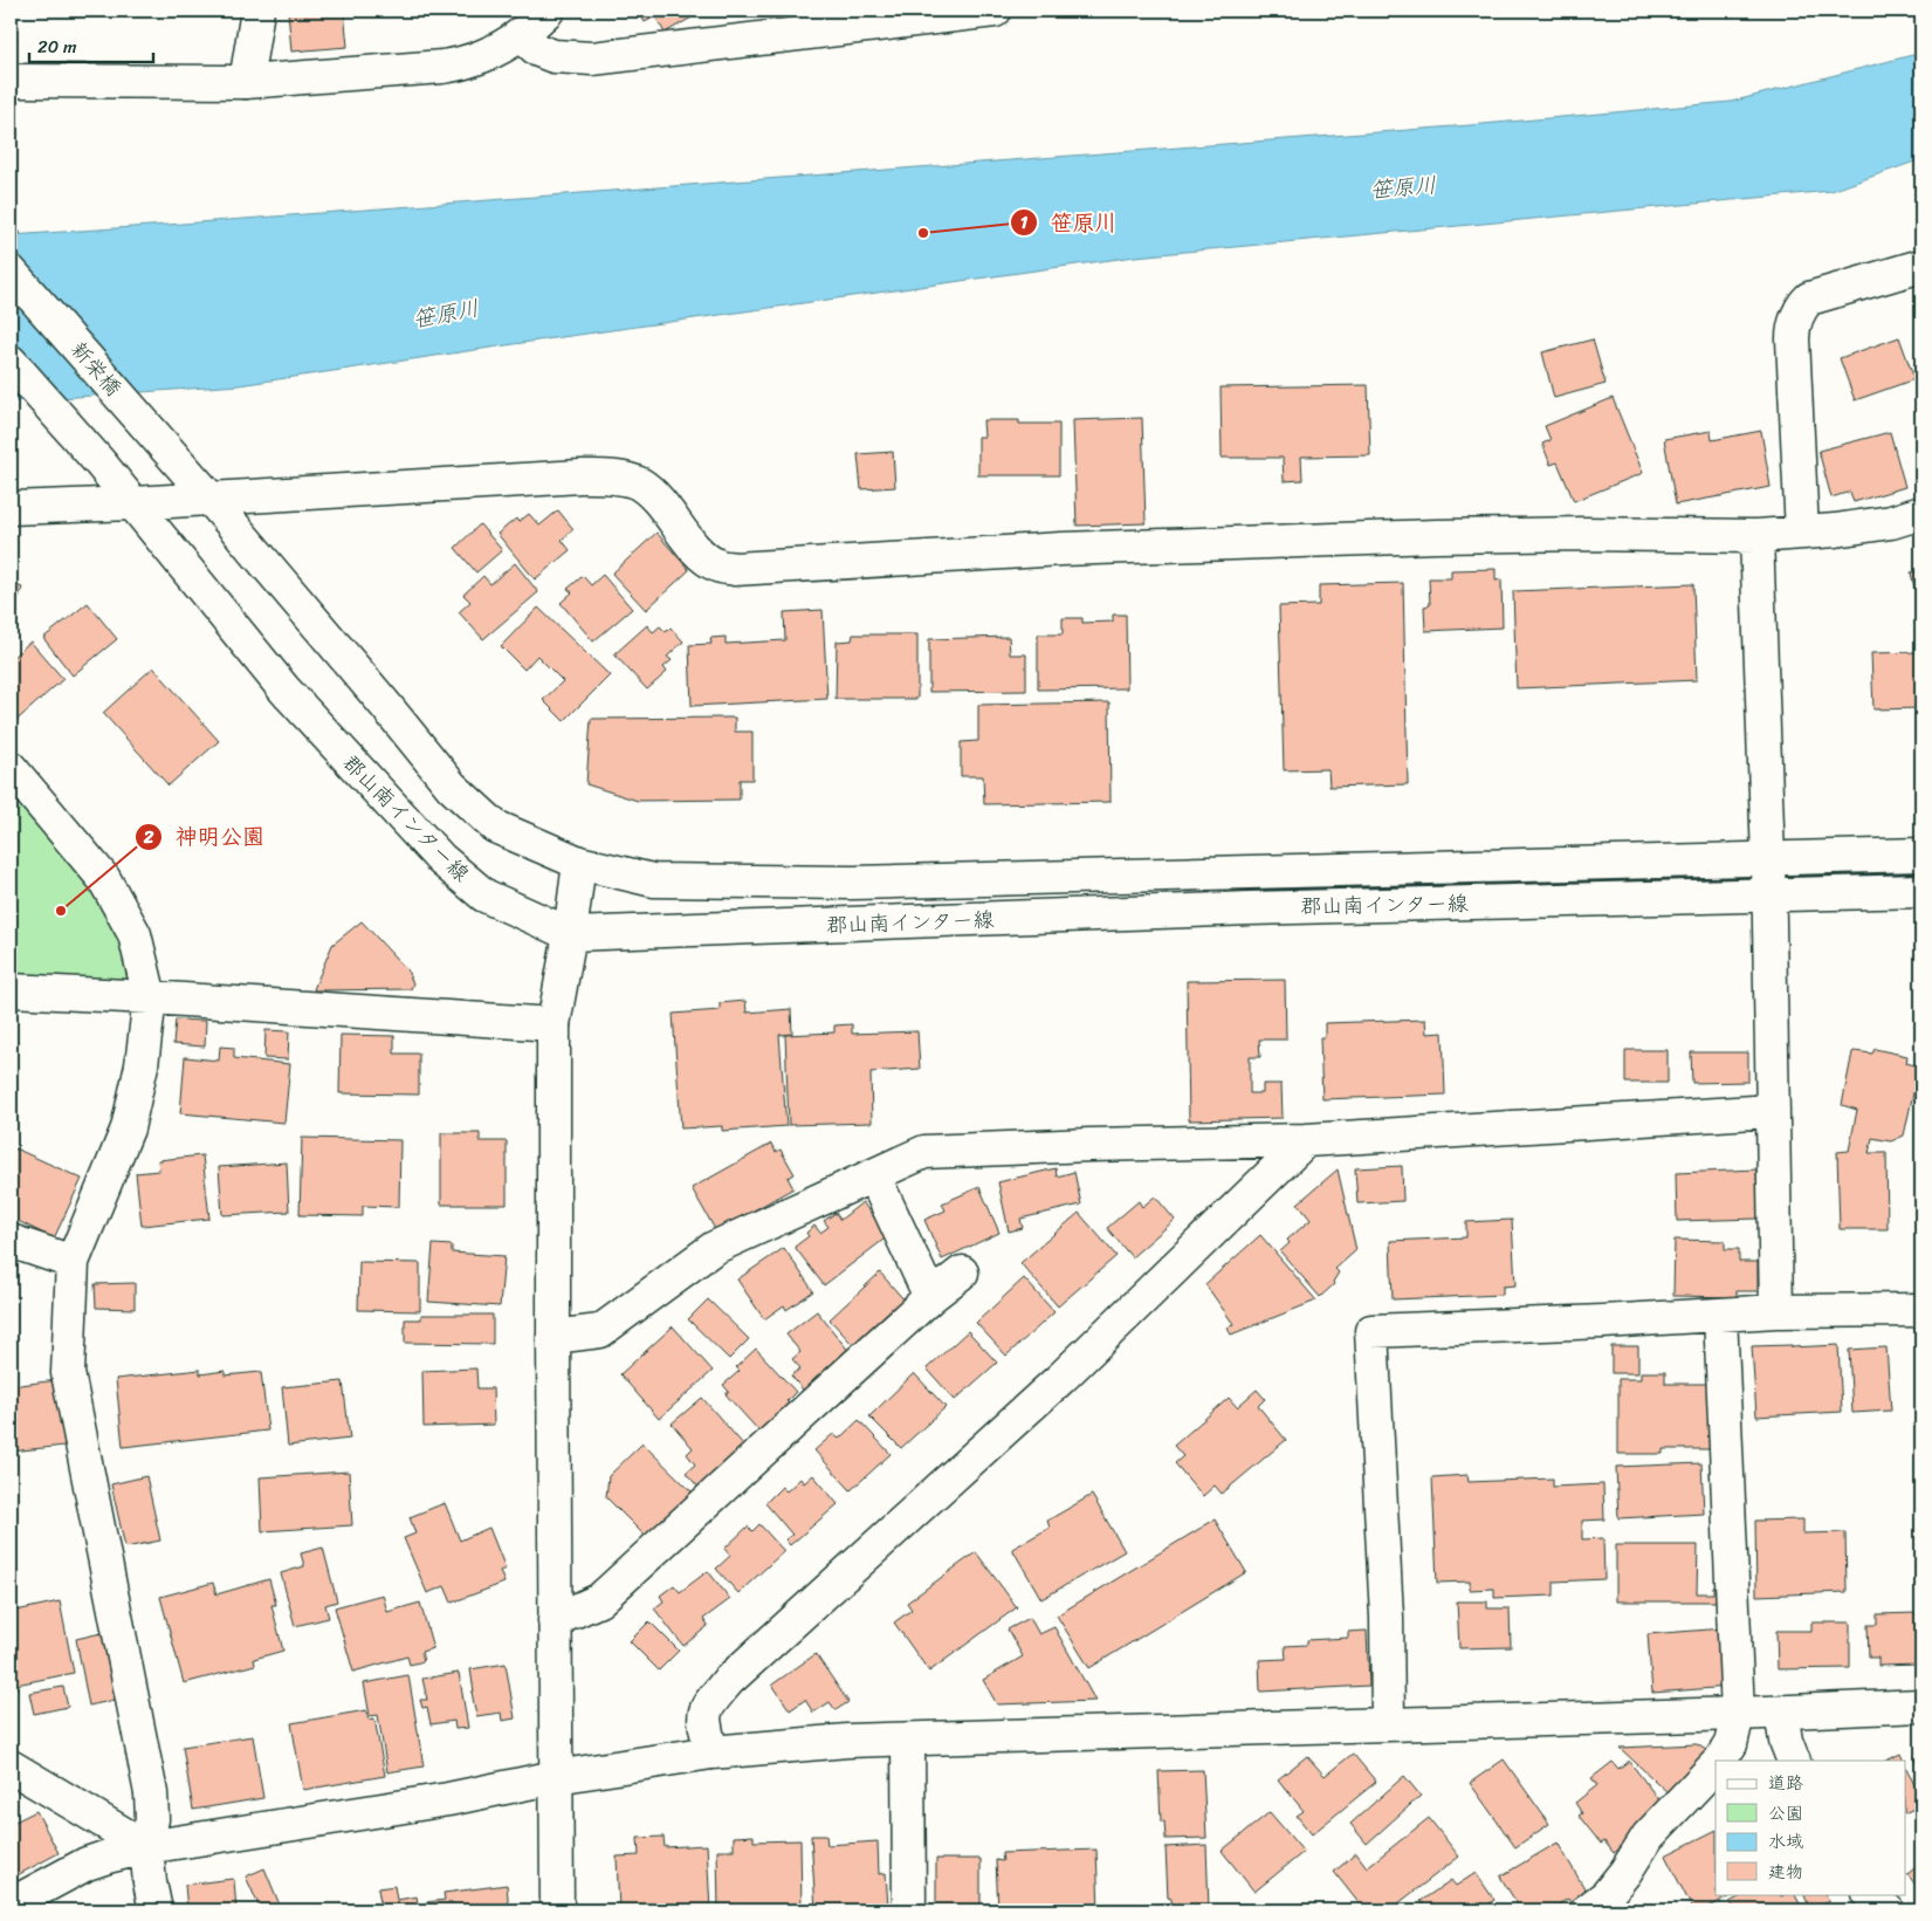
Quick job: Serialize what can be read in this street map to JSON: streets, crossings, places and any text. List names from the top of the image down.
{
  "streets": {
    "street": ["新栄橋", "郡山南インター線"]
  },
  "water": ["笹原川"],
  "places": ["笹原川", "神明公園"],
  "legend": [
    "道路",
    "公園",
    "水域",
    "建物"
  ],
  "scale_bar": "20 m"
}
